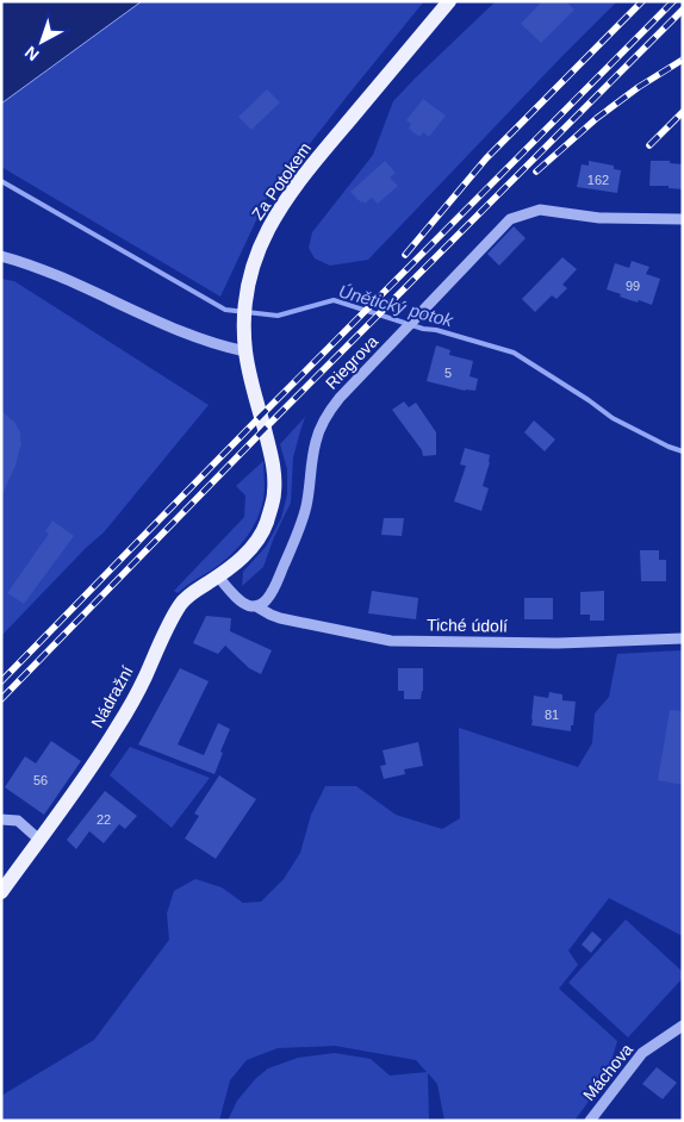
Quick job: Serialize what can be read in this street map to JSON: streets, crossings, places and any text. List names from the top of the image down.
{
  "streets": {
    "main road": ["Za Potokem", "Nádražní"],
    "street": ["Riegrova", "Tiché údolí", "Máchova"]
  },
  "crossings": [
    ["Za Potokem", "Nádražní"],
    ["Riegrova", "Tiché údolí"]
  ],
  "water": ["Únětický potok"],
  "house_numbers": [
    "162",
    "99",
    "5",
    "81",
    "56",
    "22"
  ],
  "north": "bottom left"
}
